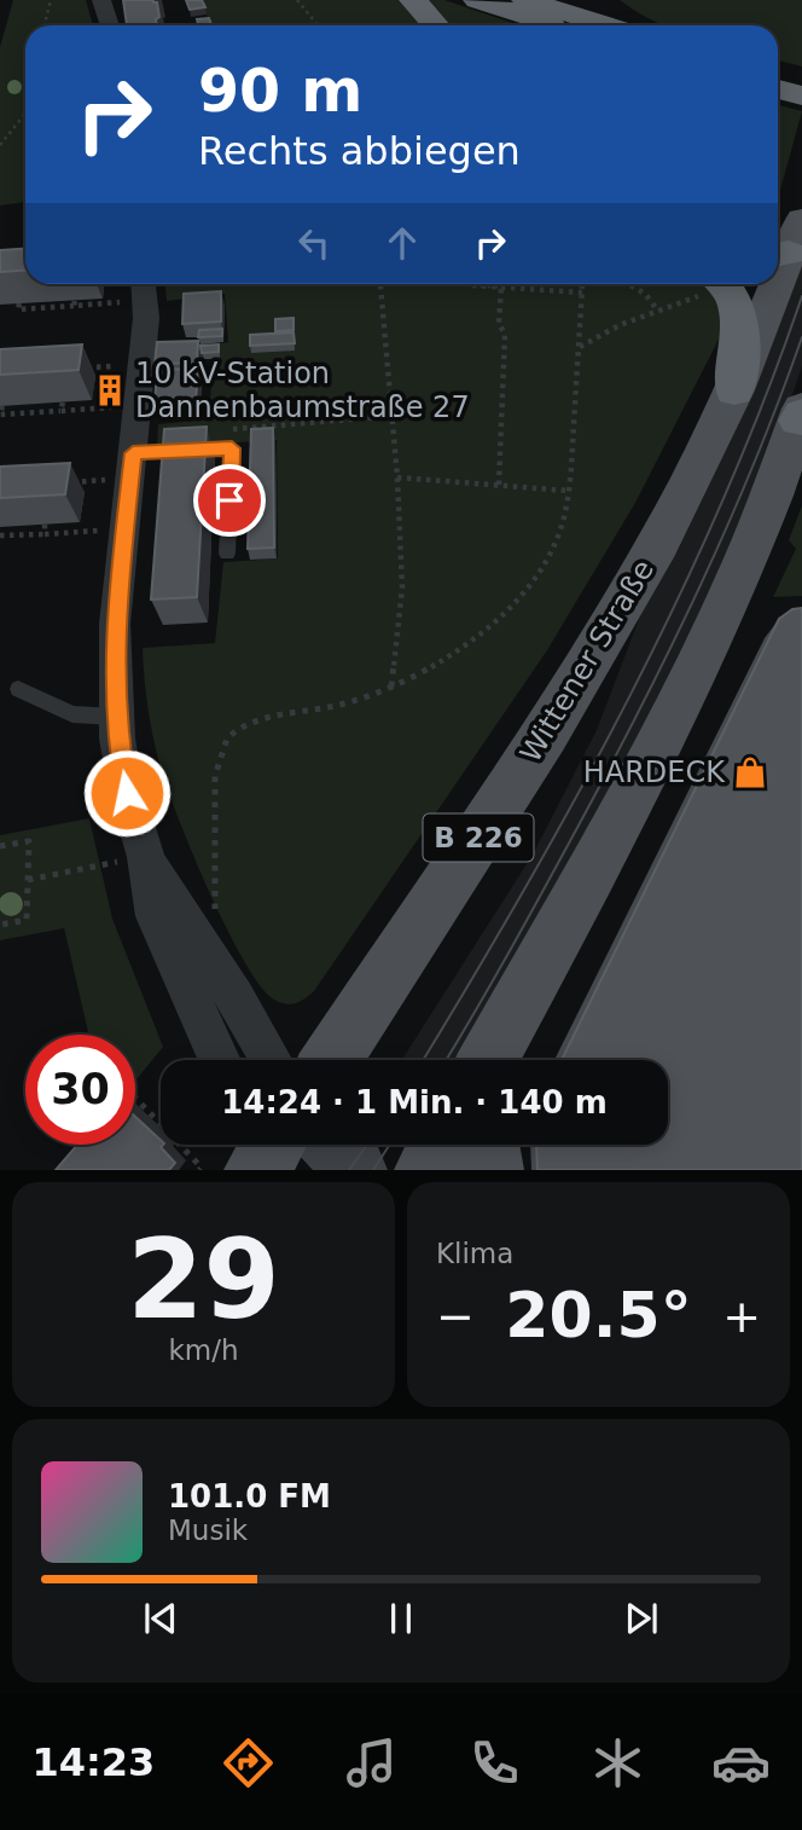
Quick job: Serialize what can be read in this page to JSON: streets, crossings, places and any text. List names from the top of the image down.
{
  "streets": {
    "main road": ["Wittener Straße", "B 226"]
  },
  "places": {
    "building": ["10 kV-Station Dannenbaumstraße 27"],
    "shop": ["HARDECK"]
  },
  "page": {
    "turn": ["90 m", "Rechts abbiegen"],
    "limit": "30",
    "trip": "14:24 · 1 Min. · 140 m",
    "tile": [
      ["29", "km/h"],
      "Klima"
    ],
    "heat": ["−", "20.5°", "+"],
    "song": ["101.0 FM", "Musik"],
    "tabs": "14:23"
  }
}
